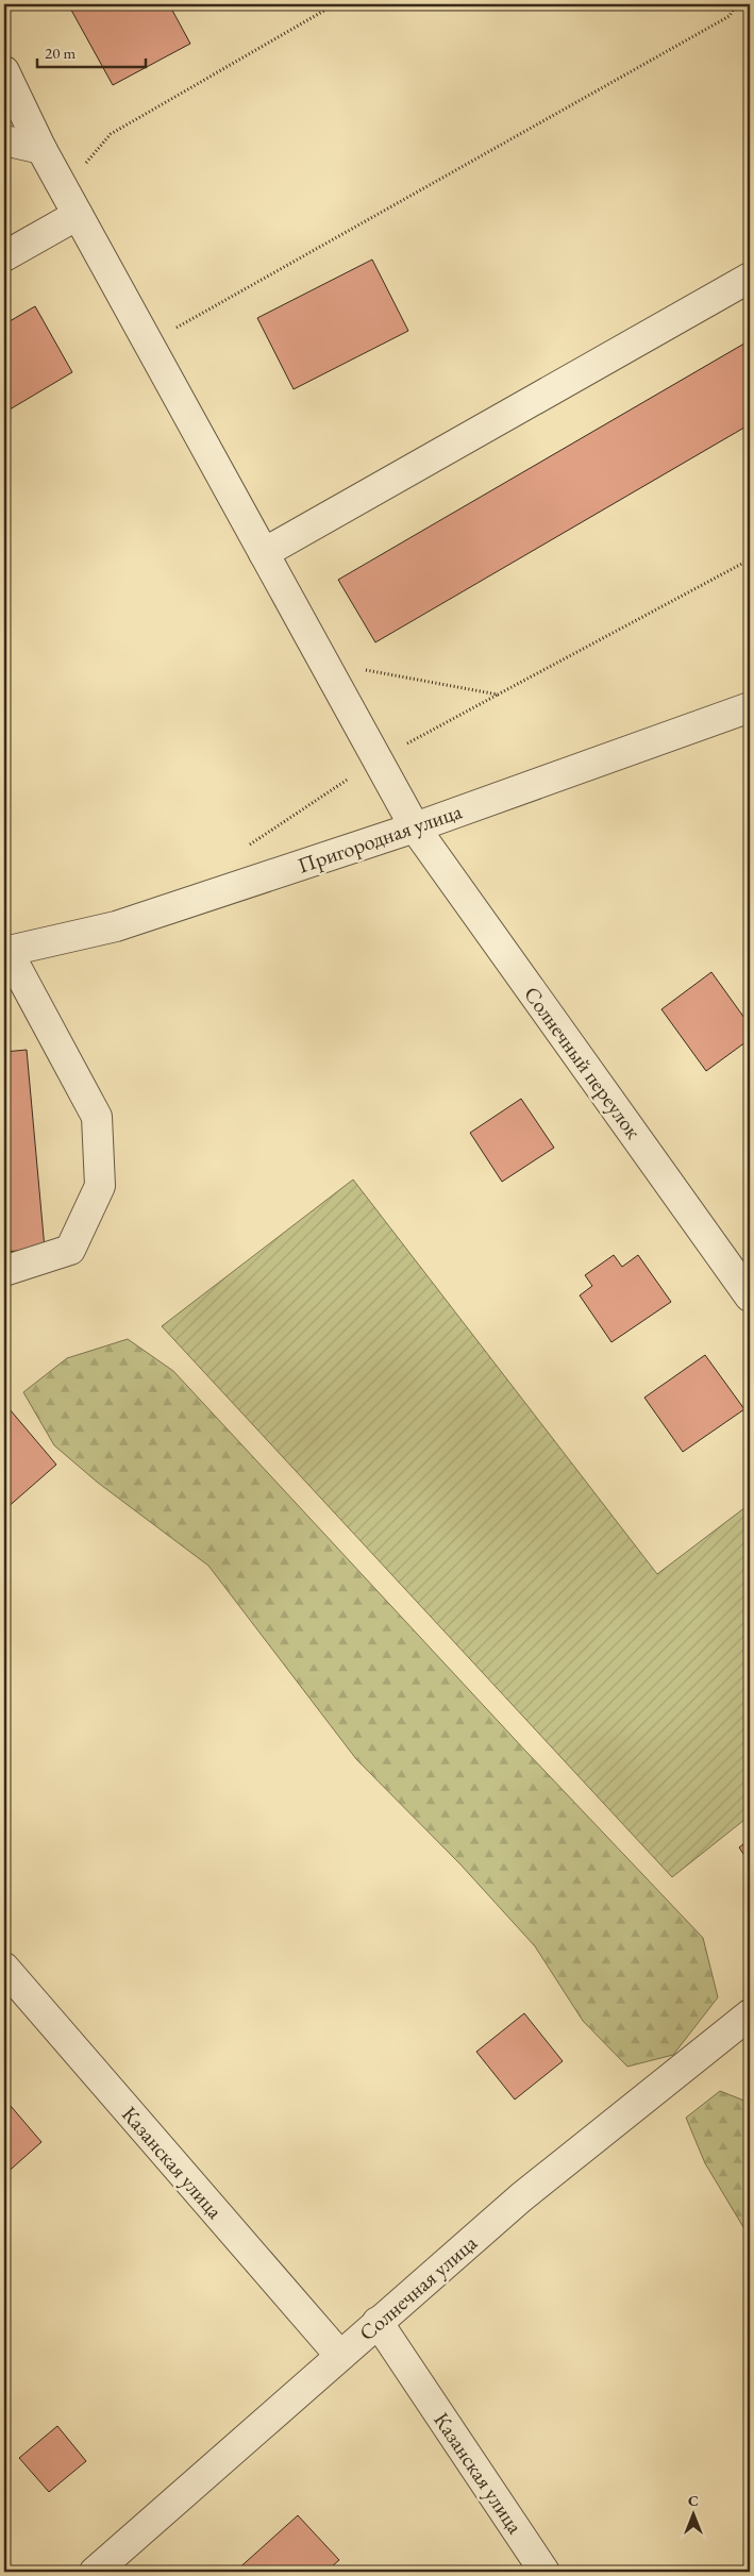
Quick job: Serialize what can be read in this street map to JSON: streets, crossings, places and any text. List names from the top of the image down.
{
  "streets": {
    "street": [
      "Пригородная улица",
      "Солнечный переулок",
      "Казанская улица",
      "Солнечная улица"
    ]
  },
  "crossings": [
    ["Пригородная улица", "Солнечный переулок"],
    ["Казанская улица", "Солнечная улица"]
  ],
  "scale_bar": "20 m",
  "north": "top"
}
